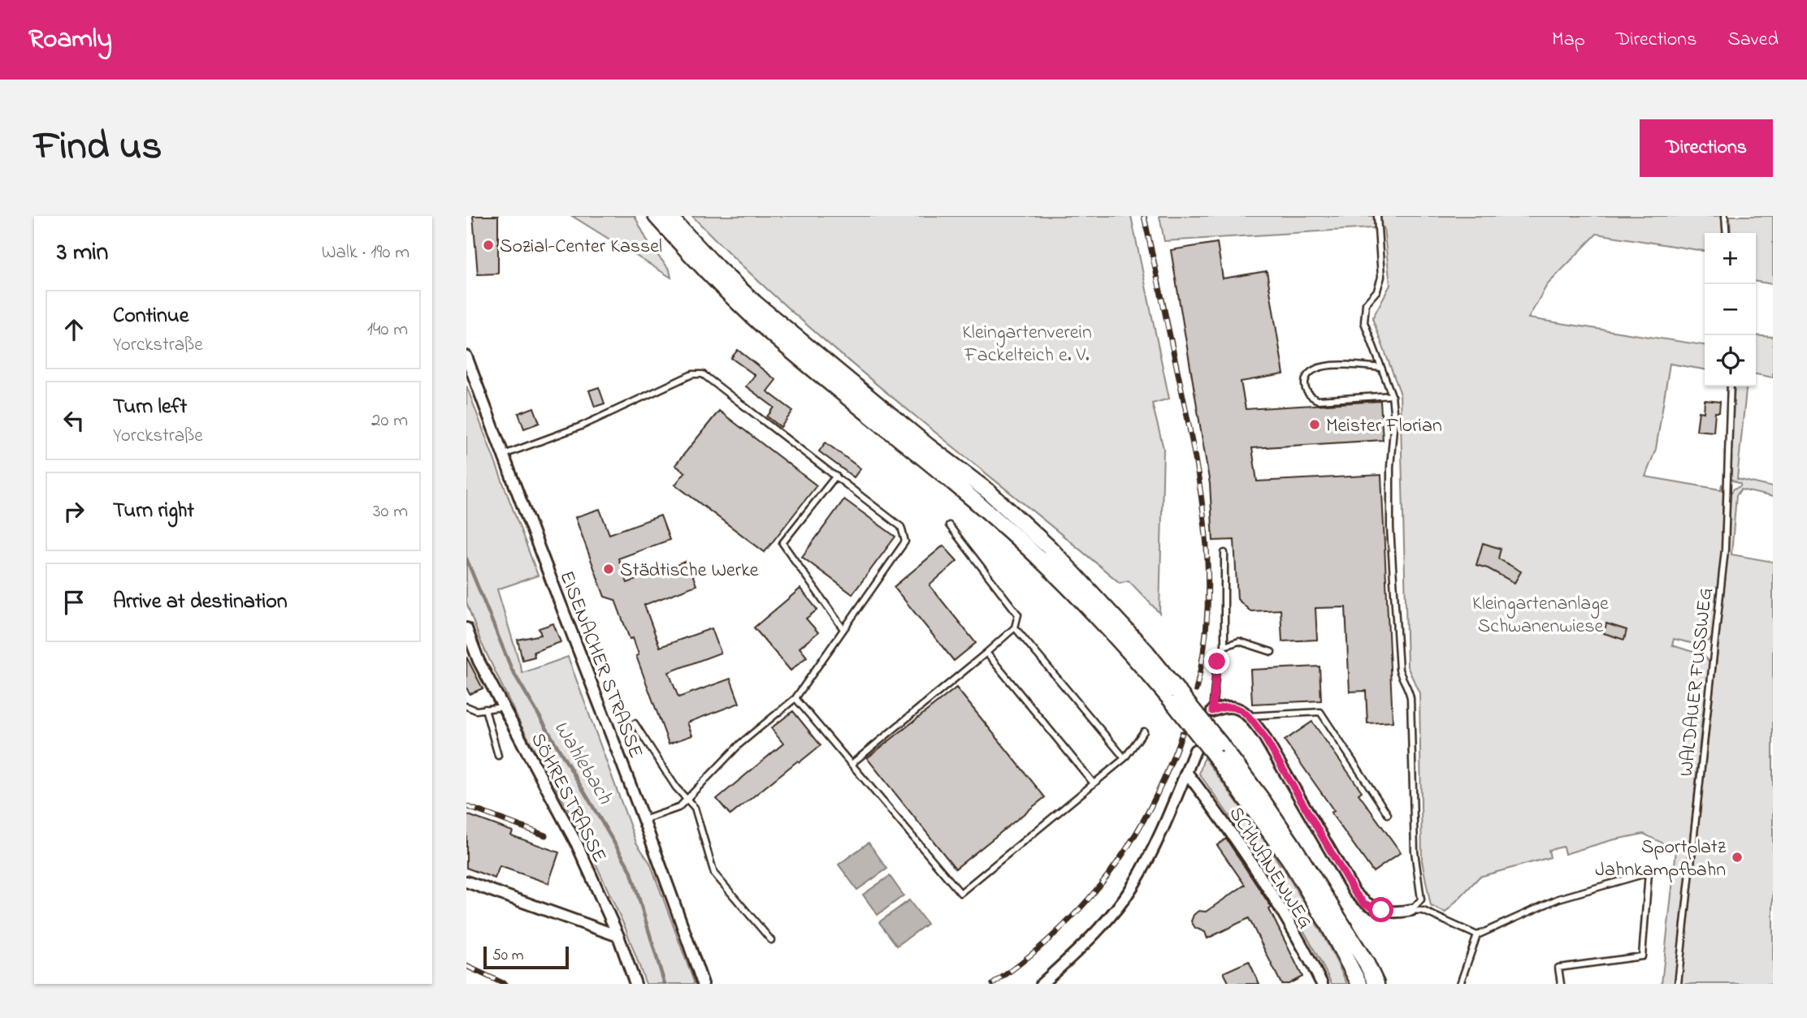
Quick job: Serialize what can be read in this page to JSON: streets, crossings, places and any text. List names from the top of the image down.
{
  "streets": {
    "street": ["EISENACHER STRASSE", "SÖHRESTRASSE", "SCHWANENWEG"],
    "lane": ["WALDAUER FUSSWEG"]
  },
  "water": ["Wahlebach"],
  "parks": ["Kleingartenverein Fackelteich e. V.", "Kleingartenanlage Schwanenwiese"],
  "places": [
    "Sozial-Center Kassel",
    "Meister Florian",
    "Städtische Werke",
    "Sportplatz Jahnkampfbahn"
  ],
  "scale_bar": "50 m",
  "page": {
    "header": "Roamly",
    "nav": ["Map", "Directions", "Saved"],
    "title": "Find us",
    "buttons": "Directions",
    "heading": ["3 min", "Walk · 190 m"],
    "map_buttons": ["+", "−"],
    "list": [
      ["Continue", "Yorckstraße", "140 m"],
      ["Turn left", "Yorckstraße", "20 m"],
      ["Turn right", "30 m"],
      "Arrive at destination"
    ],
    "scale": "50 m"
  }
}
